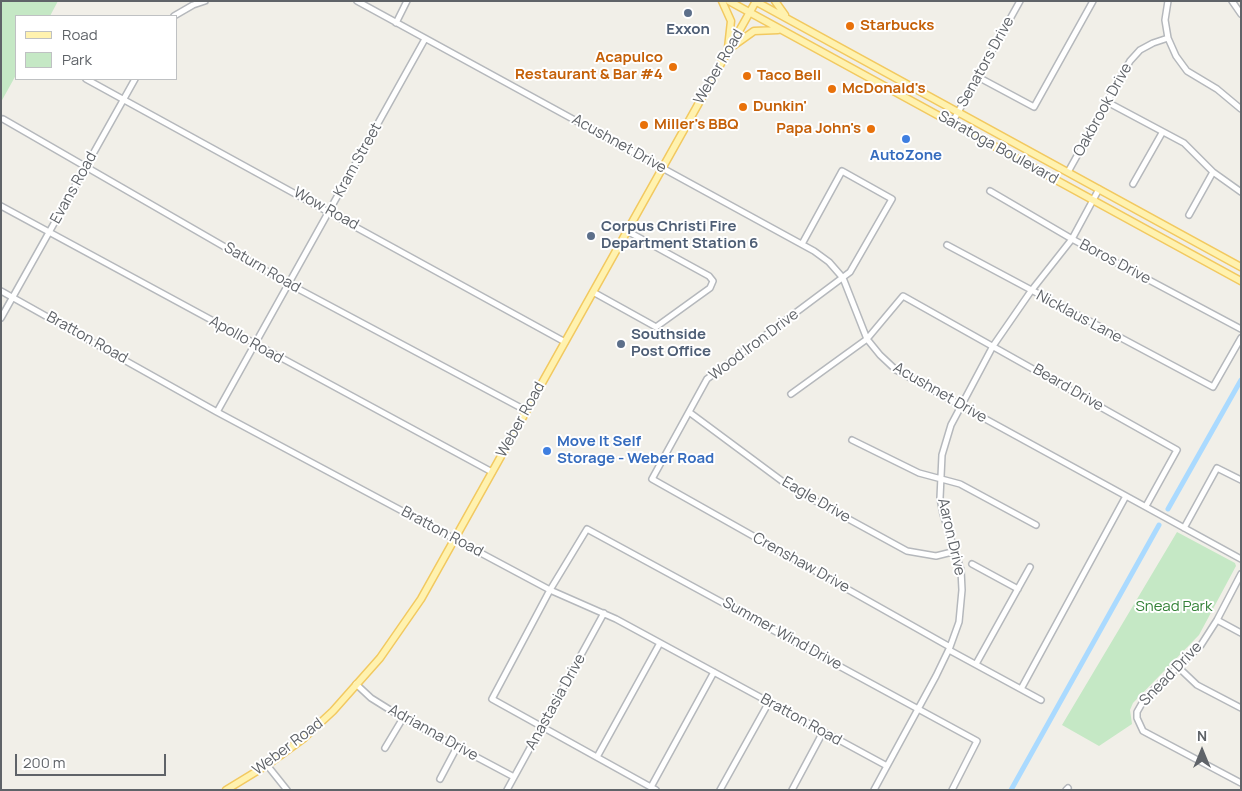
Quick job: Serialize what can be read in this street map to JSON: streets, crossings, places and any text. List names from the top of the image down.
{
  "streets": {
    "main road": ["Weber Road", "Saratoga Boulevard"],
    "street": [
      "Senators Drive",
      "Oakbrook Drive",
      "Acushnet Drive",
      "Kram Street",
      "Evans Road",
      "Wow Road",
      "Boros Drive",
      "Saturn Road",
      "Nicklaus Lane",
      "Bratton Road",
      "Apollo Road",
      "Wood Iron Drive",
      "Beard Drive",
      "Eagle Drive",
      "Aaron Drive",
      "Crenshaw Drive",
      "Summer Wind Drive",
      "Snead Drive",
      "Anastasia Drive",
      "Adrianna Drive"
    ]
  },
  "crossings": [
    ["Senators Drive", "Saratoga Boulevard"],
    ["Weber Road", "Acushnet Drive"],
    ["Weber Road", "Saratoga Boulevard"],
    ["Weber Road", "Wow Road"],
    ["Weber Road", "Saturn Road"],
    ["Weber Road", "Bratton Road"],
    ["Weber Road", "Apollo Road"],
    ["Weber Road", "Adrianna Drive"],
    ["Oakbrook Drive", "Saratoga Boulevard"],
    ["Acushnet Drive", "Kram Street"],
    ["Acushnet Drive", "Wood Iron Drive"],
    ["Acushnet Drive", "Beard Drive"],
    ["Acushnet Drive", "Aaron Drive"],
    ["Saratoga Boulevard", "Aaron Drive"],
    ["Kram Street", "Wow Road"],
    ["Kram Street", "Saturn Road"],
    ["Kram Street", "Bratton Road"],
    ["Kram Street", "Apollo Road"],
    ["Evans Road", "Wow Road"],
    ["Evans Road", "Saturn Road"],
    ["Evans Road", "Bratton Road"],
    ["Evans Road", "Apollo Road"],
    ["Boros Drive", "Aaron Drive"],
    ["Nicklaus Lane", "Aaron Drive"],
    ["Bratton Road", "Aaron Drive"],
    ["Bratton Road", "Summer Wind Drive"],
    ["Bratton Road", "Anastasia Drive"],
    ["Wood Iron Drive", "Eagle Drive"],
    ["Wood Iron Drive", "Crenshaw Drive"],
    ["Beard Drive", "Aaron Drive"],
    ["Eagle Drive", "Aaron Drive"],
    ["Aaron Drive", "Crenshaw Drive"],
    ["Aaron Drive", "Summer Wind Drive"],
    ["Anastasia Drive", "Adrianna Drive"]
  ],
  "parks": ["Snead Park"],
  "places": [
    "Exxon",
    "Starbucks",
    "Acapulco Restaurant & Bar #4",
    "Taco Bell",
    "McDonald's",
    "Dunkin'",
    "Miller's BBQ",
    "Papa John's",
    "AutoZone",
    "Corpus Christi Fire Department Station 6",
    "Southside Post Office",
    "Move It Self Storage - Weber Road"
  ],
  "legend": ["Road", "Park"],
  "scale_bar": "200 m",
  "north": "top"
}
